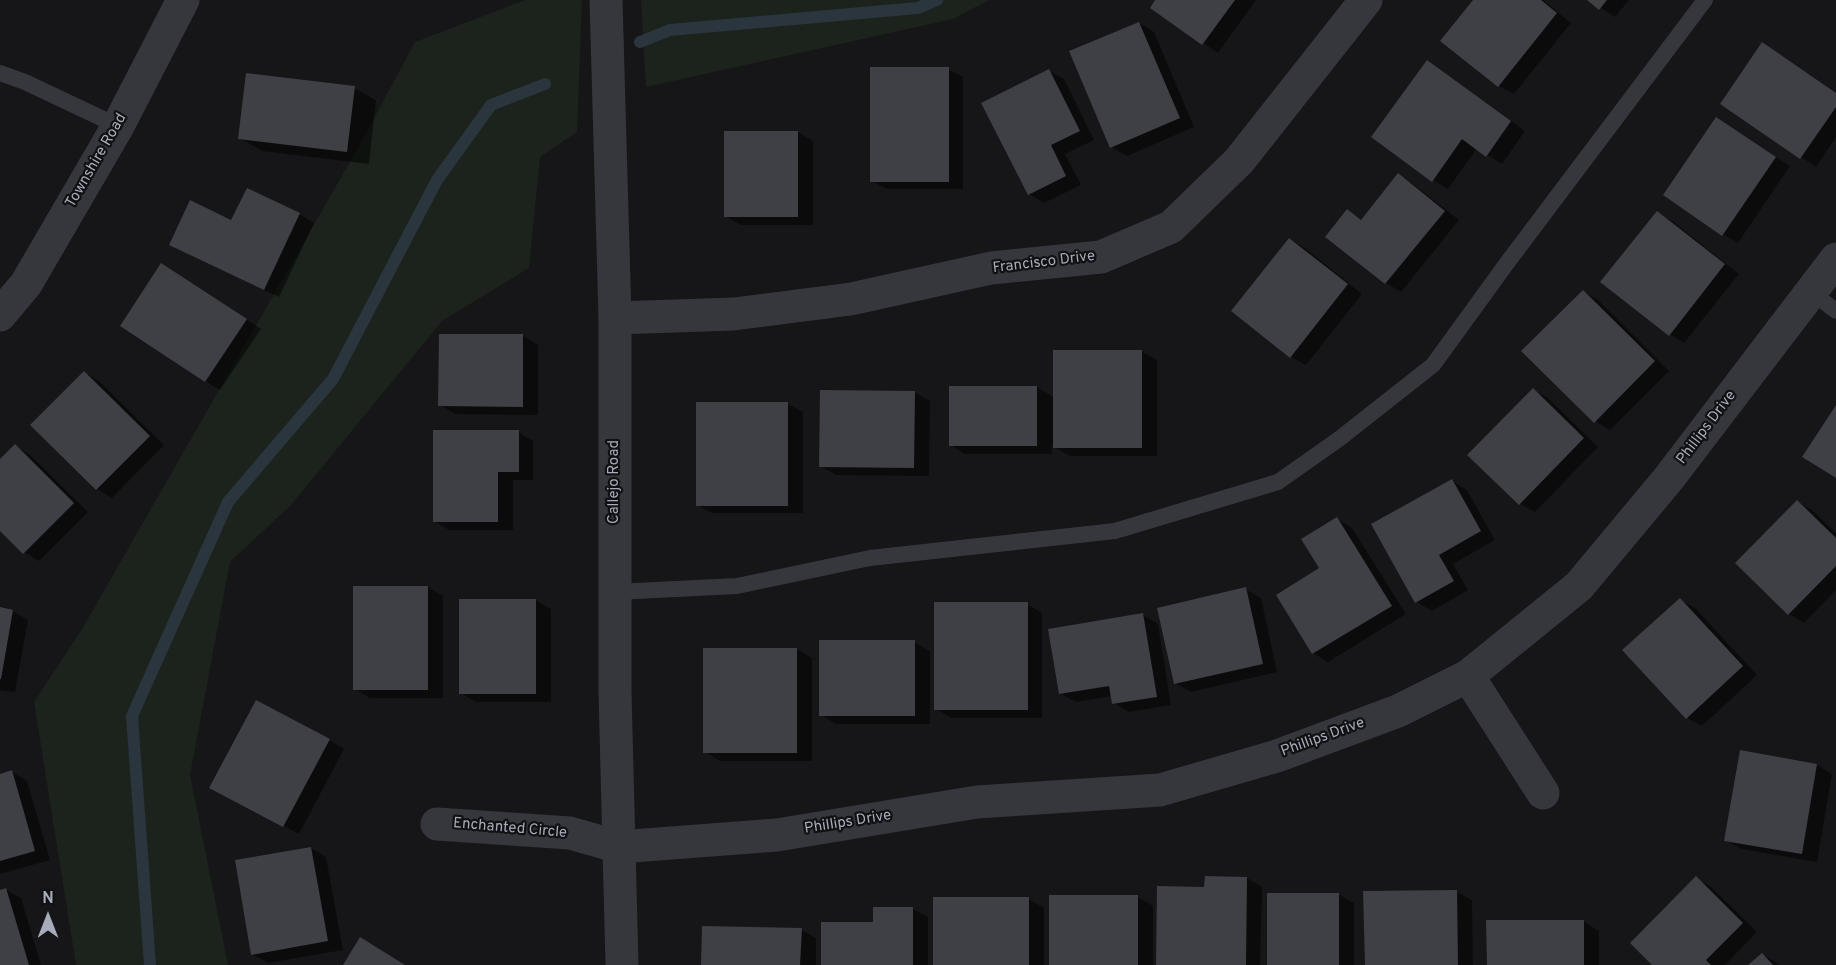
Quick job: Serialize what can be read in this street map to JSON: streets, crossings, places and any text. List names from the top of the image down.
{
  "streets": {
    "street": [
      "Townshire Road",
      "Francisco Drive",
      "Phillips Drive",
      "Callejo Road",
      "Enchanted Circle"
    ]
  },
  "crossings": [
    ["Francisco Drive", "Callejo Road"],
    ["Phillips Drive", "Callejo Road"],
    ["Phillips Drive", "Enchanted Circle"],
    ["Callejo Road", "Enchanted Circle"]
  ],
  "north": "top"
}
